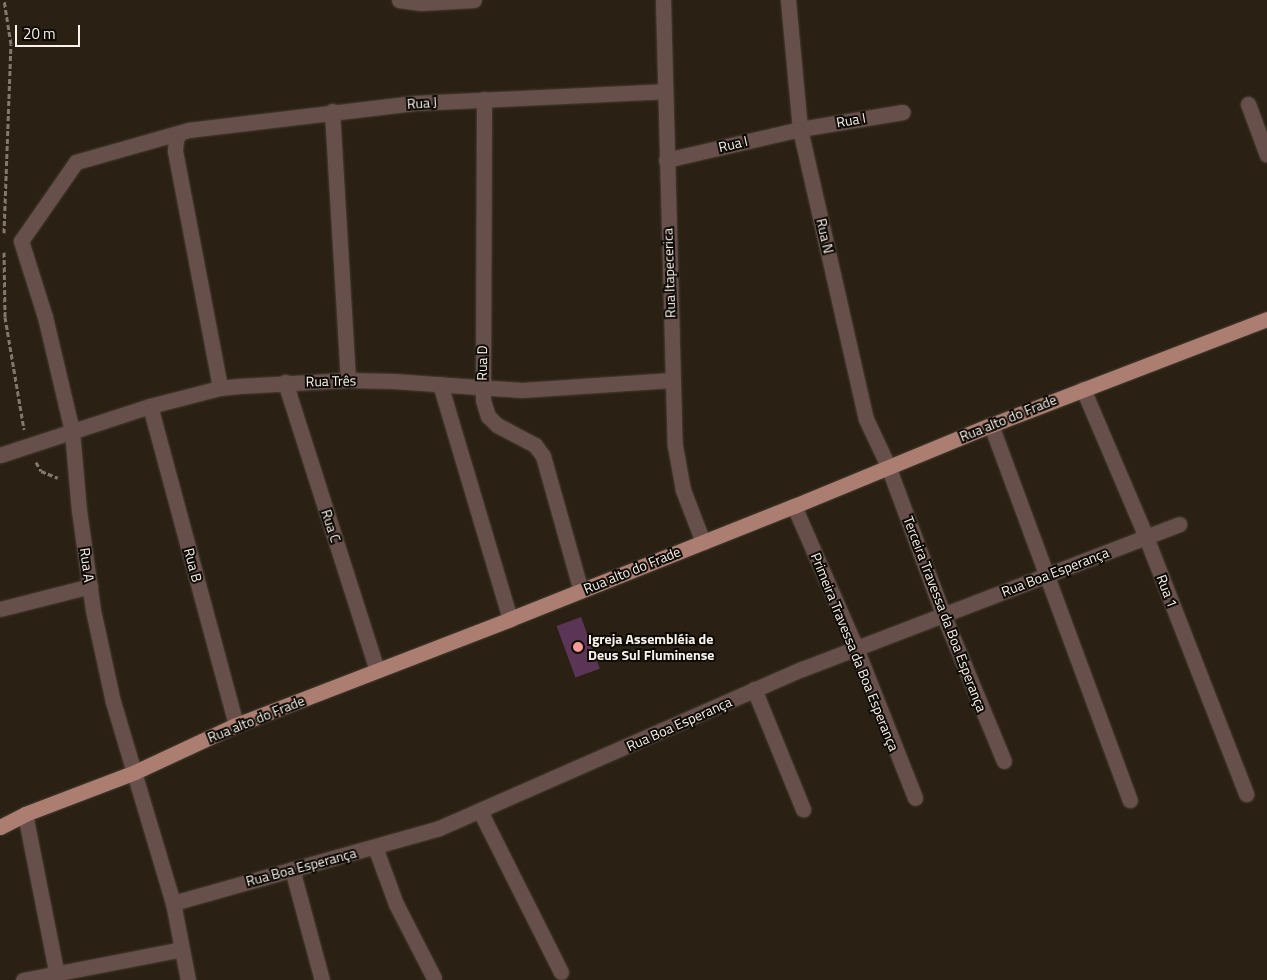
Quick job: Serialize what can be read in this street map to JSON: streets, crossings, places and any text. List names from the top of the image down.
{
  "streets": {
    "main road": ["Rua alto do Frade"],
    "street": [
      "Rua J",
      "Rua I",
      "Rua l",
      "Rua N",
      "Rua Itapecerica",
      "Rua D",
      "Rua Três",
      "Rua C",
      "Rua A",
      "Rua B",
      "Rua Boa Esperança",
      "Rua 1",
      "Terceira Travessa da Boa Esperança",
      "Primeira Travessa da Boa Esperança"
    ]
  },
  "crossings": [
    ["Rua J", "Rua Itapecerica"],
    ["Rua J", "Rua D"],
    ["Rua J", "Rua A"],
    ["Rua I", "Rua l"],
    ["Rua I", "Rua N"],
    ["Rua l", "Rua N"],
    ["Rua l", "Rua Itapecerica"],
    ["Rua N", "Rua alto do Frade"],
    ["Rua N", "Terceira Travessa da Boa Esperança"],
    ["Rua Itapecerica", "Rua Três"],
    ["Rua Itapecerica", "Rua alto do Frade"],
    ["Rua D", "Rua Três"],
    ["Rua D", "Rua alto do Frade"],
    ["Rua Três", "Rua C"],
    ["Rua Três", "Rua A"],
    ["Rua Três", "Rua B"],
    ["Rua alto do Frade", "Rua C"],
    ["Rua alto do Frade", "Rua A"],
    ["Rua alto do Frade", "Rua B"],
    ["Rua alto do Frade", "Rua 1"],
    ["Rua alto do Frade", "Terceira Travessa da Boa Esperança"],
    ["Rua alto do Frade", "Primeira Travessa da Boa Esperança"],
    ["Rua A", "Rua Boa Esperança"],
    ["Rua Boa Esperança", "Rua 1"],
    ["Rua Boa Esperança", "Terceira Travessa da Boa Esperança"],
    ["Rua Boa Esperança", "Primeira Travessa da Boa Esperança"]
  ],
  "places": ["Igreja Assembléia de Deus Sul Fluminense"],
  "scale_bar": "20 m"
}
